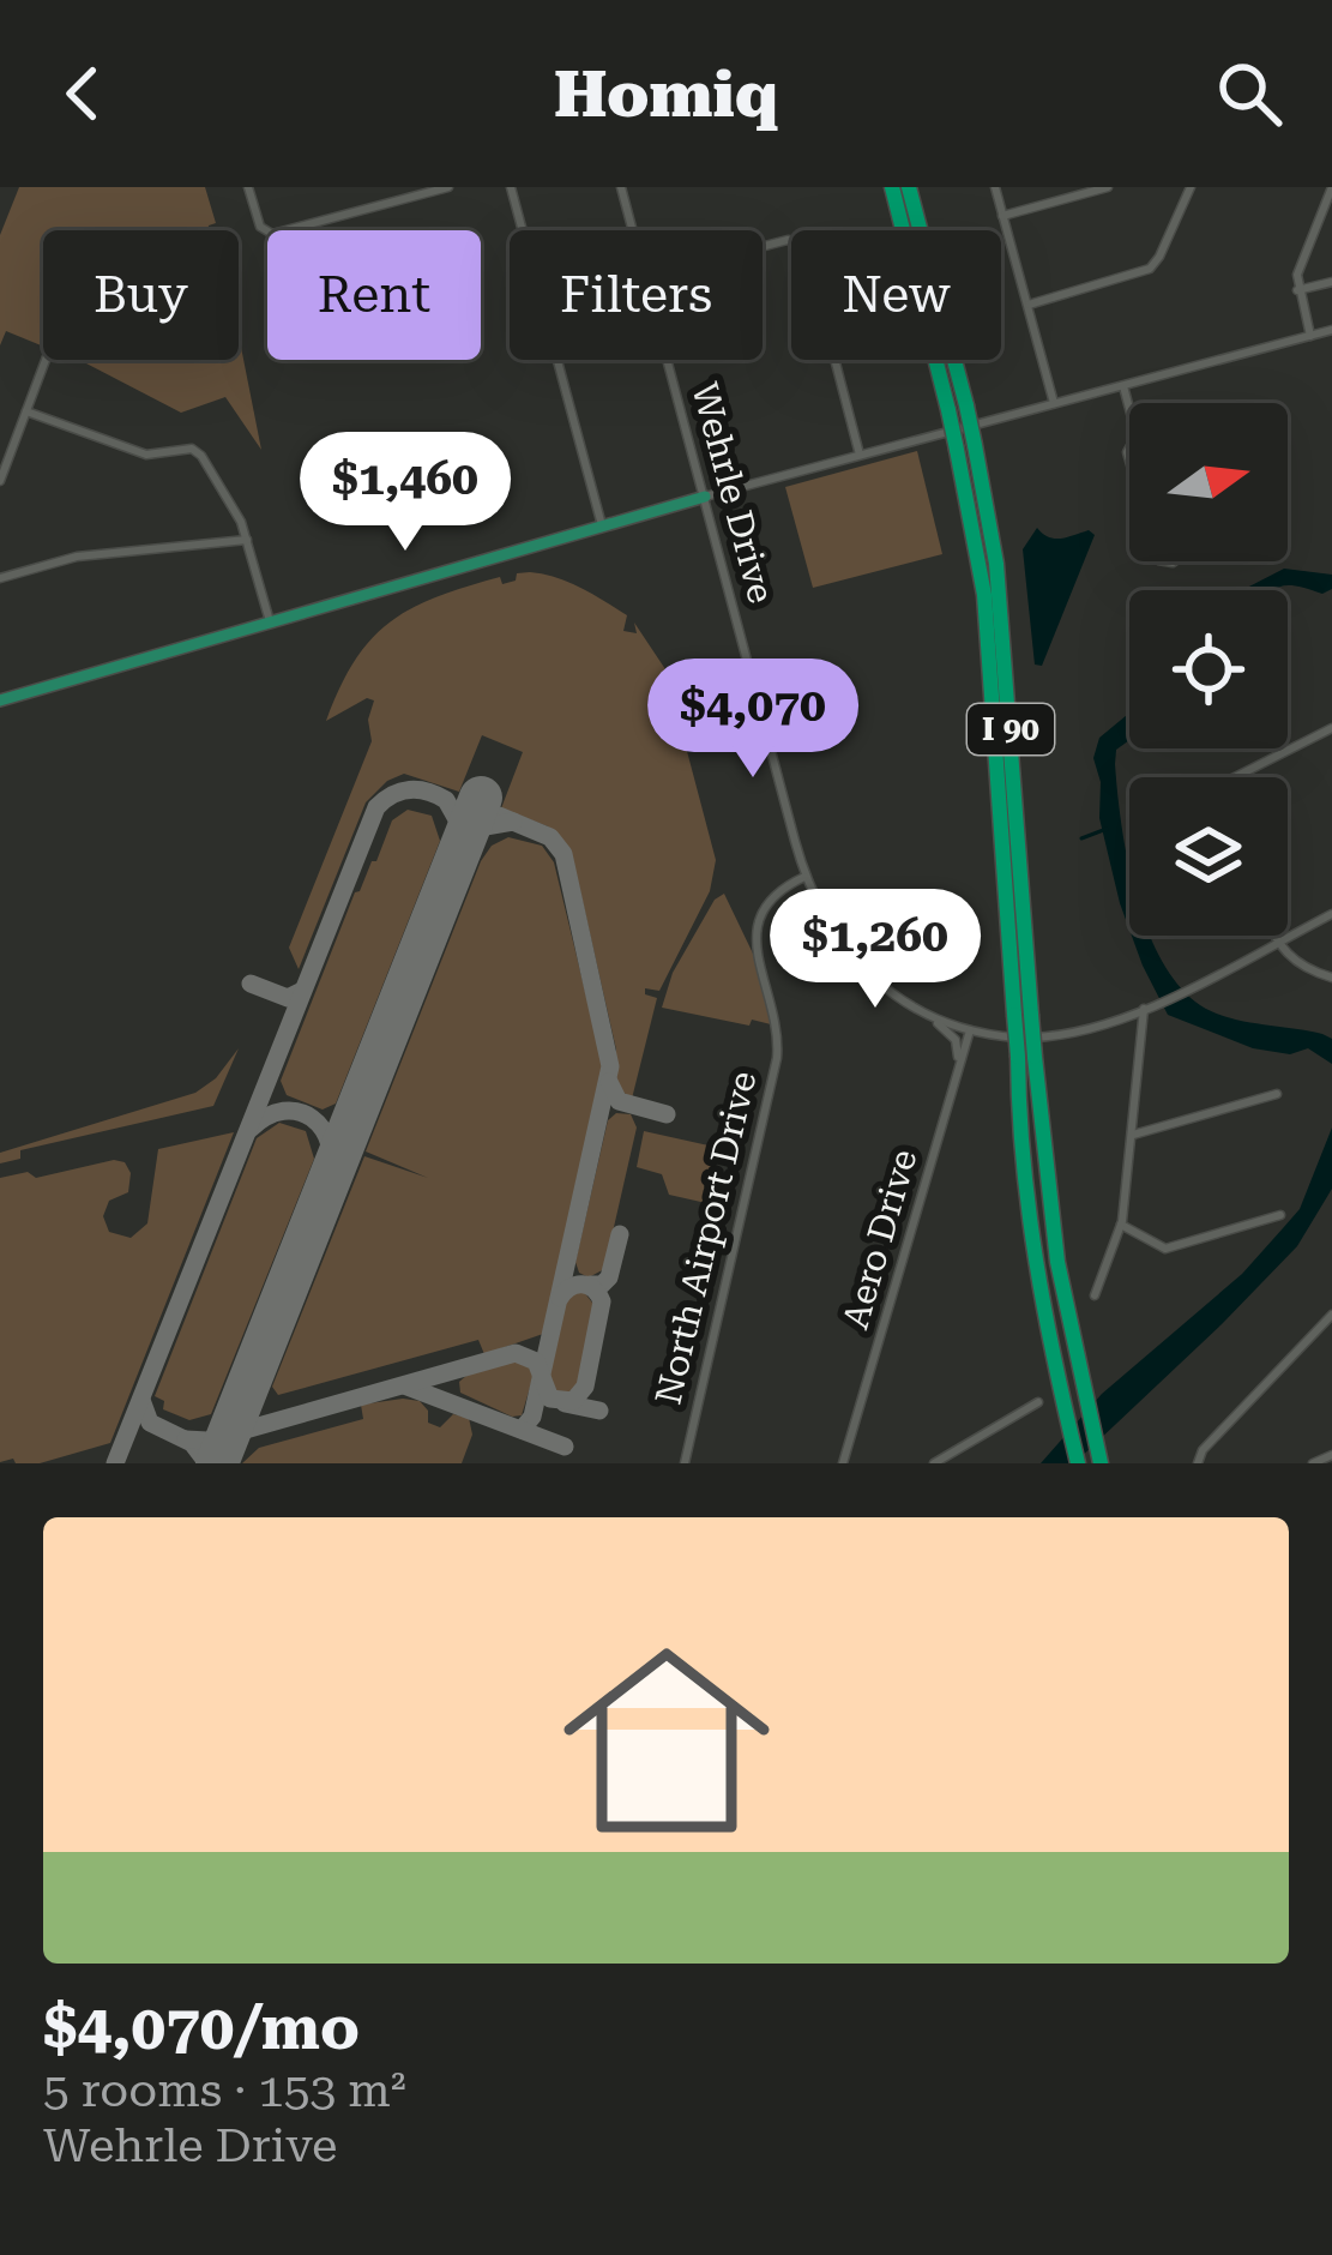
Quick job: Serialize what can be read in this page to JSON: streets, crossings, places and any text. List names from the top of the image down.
{
  "streets": {
    "highway": ["I 90"],
    "street": ["Wehrle Drive", "North Airport Drive", "Aero Drive"]
  },
  "crossings": [
    ["Wehrle Drive", "North Airport Drive"],
    ["Wehrle Drive", "Aero Drive"]
  ],
  "north": "right",
  "page": {
    "header": "Homiq",
    "chip": [
      "Buy",
      "Rent",
      "Filters",
      "New"
    ],
    "price": ["$1,460", "$4,070", "$1,260"],
    "list": [
      {
        "name": "$4,070/mo",
        "note": "5 rooms · 153 m² · Wehrle Drive"
      }
    ]
  }
}
